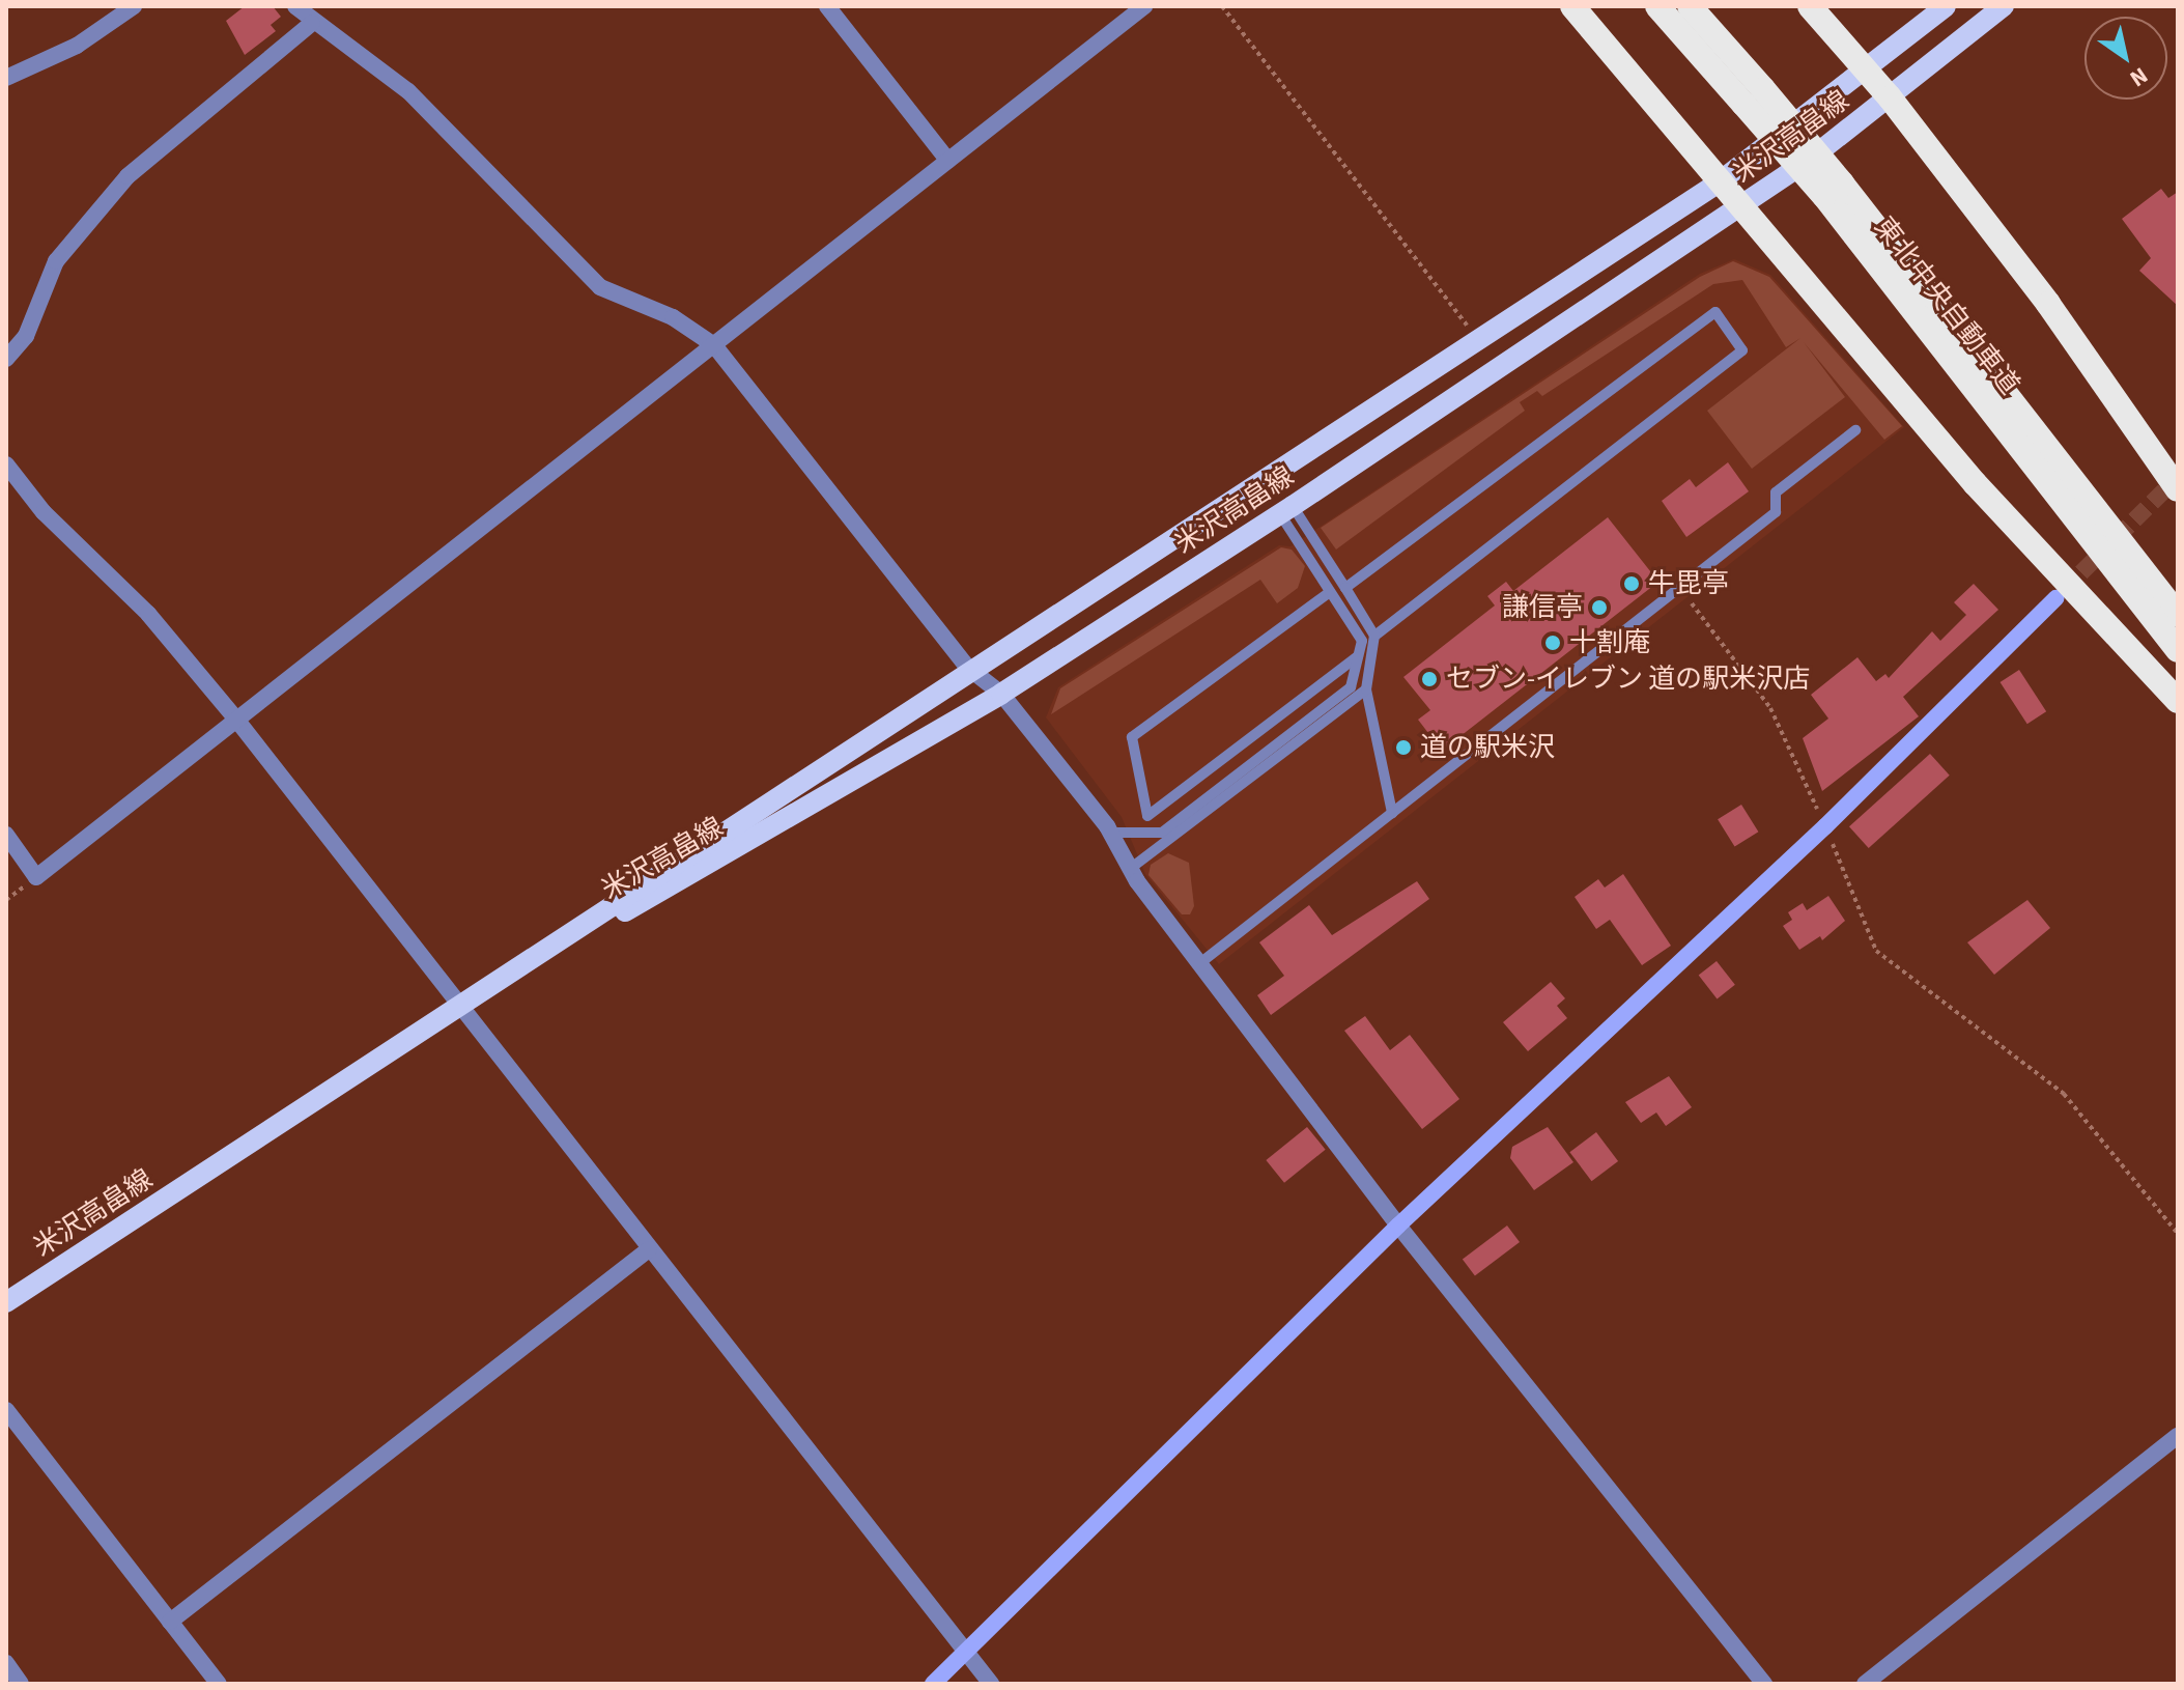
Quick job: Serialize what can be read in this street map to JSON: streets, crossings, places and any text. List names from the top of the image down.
{
  "streets": {
    "highway": ["東北中央自動車道"],
    "main road": ["米沢高畠線"]
  },
  "places": [
    "牛毘亭",
    "謙信亭",
    "十割庵",
    "セブン-イレブン 道の駅米沢店",
    "道の駅米沢"
  ],
  "north": "bottom right"
}
